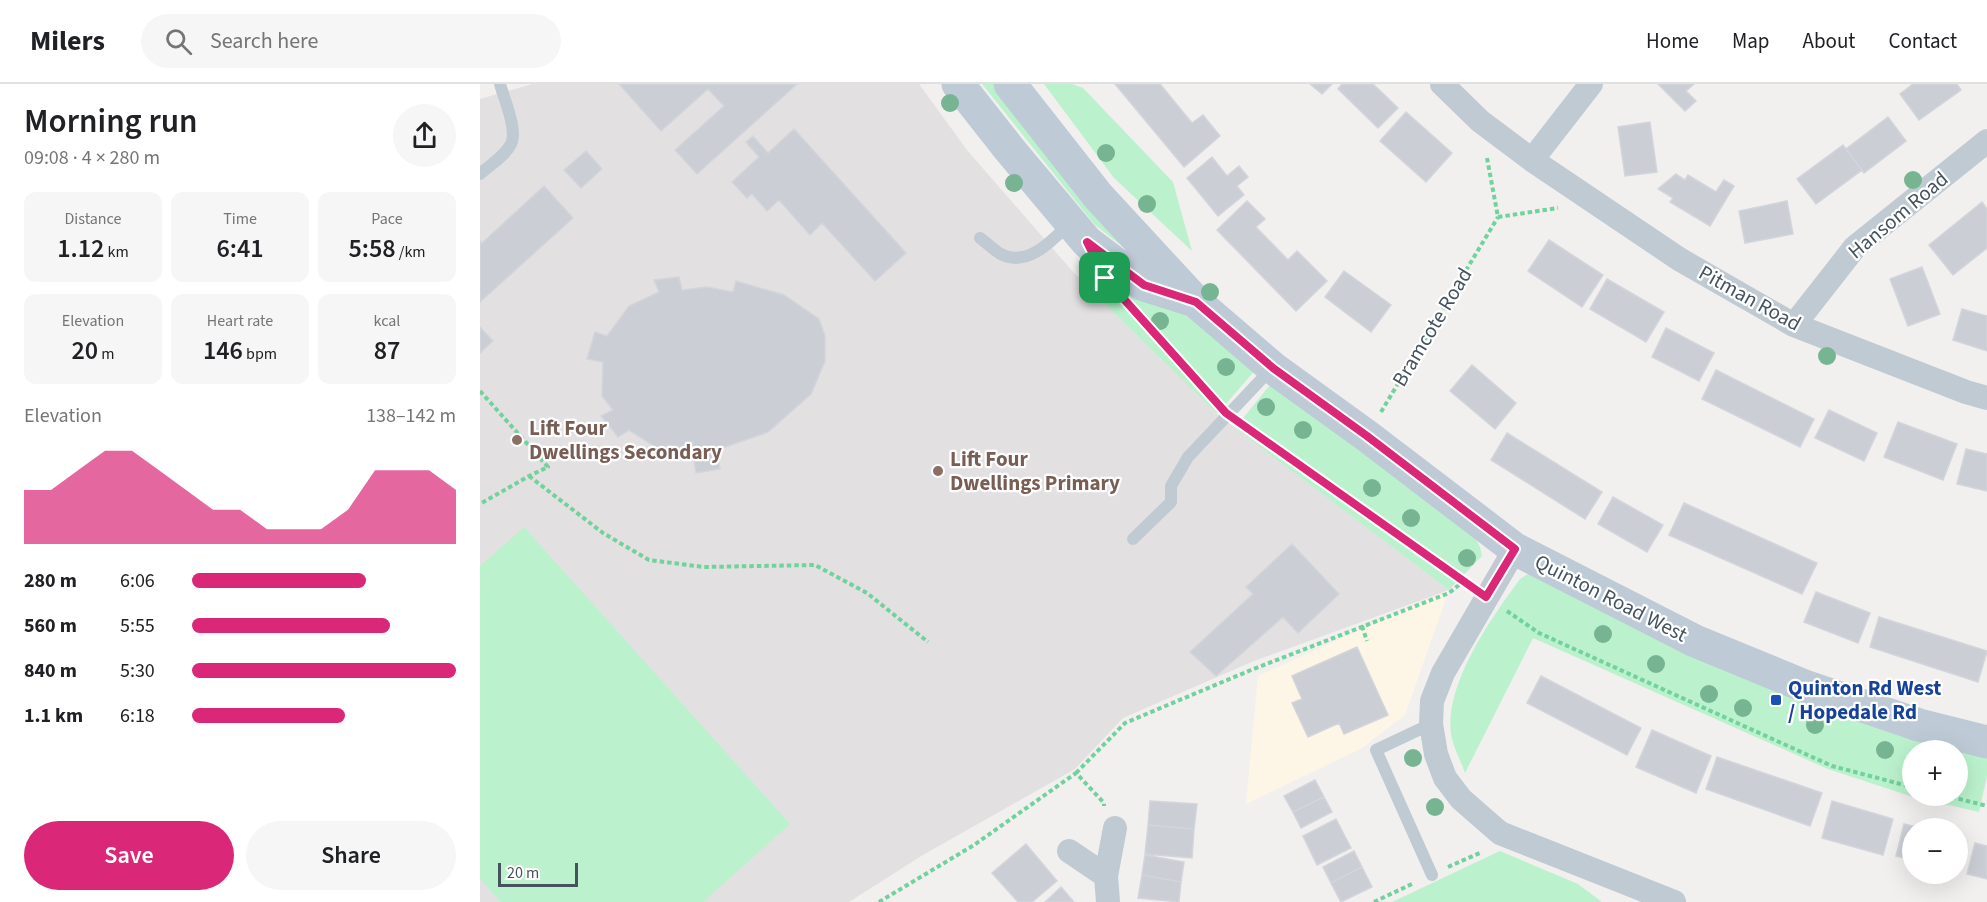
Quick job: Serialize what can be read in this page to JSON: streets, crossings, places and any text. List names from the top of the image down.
{
  "streets": {
    "street": ["Hansom Road", "Pitman Road", "Quinton Road West"],
    "path": ["Bramcote Road"]
  },
  "crossings": [
    ["Hansom Road", "Pitman Road"],
    ["Bramcote Road", "Quinton Road West"]
  ],
  "places": {
    "other": ["Lift Four Dwellings Secondary", "Lift Four Dwellings Primary"],
    "transit": ["Quinton Rd West / Hopedale Rd"]
  },
  "scale_bar": "20 m",
  "page": {
    "header": "Milers",
    "search": "Search here",
    "nav": [
      "Home",
      "Map",
      "About",
      "Contact"
    ],
    "heading": ["Morning run", "09:08 · 4 × 280 m"],
    "stats": [
      ["Distance", "1.12 km"],
      ["Time", "6:41"],
      ["Pace", "5:58 /km"],
      ["Elevation", "20 m"],
      ["Heart rate", "146 bpm"],
      ["kcal", "87"]
    ],
    "chart": ["Elevation", "138–142 m"],
    "list": [
      {
        "name": "280 m",
        "note": "6:06"
      },
      {
        "name": "560 m",
        "note": "5:55"
      },
      {
        "name": "840 m",
        "note": "5:30"
      },
      {
        "name": "1.1 km",
        "note": "6:18"
      }
    ],
    "map_buttons": ["+", "−"],
    "buttons": ["Save", "Share"],
    "scale": "20 m"
  }
}
